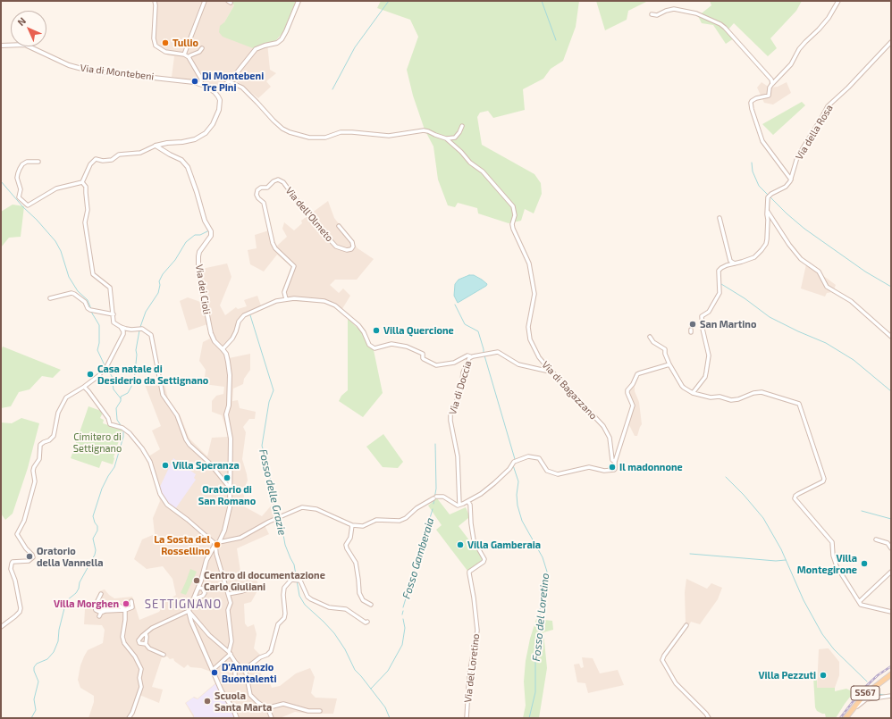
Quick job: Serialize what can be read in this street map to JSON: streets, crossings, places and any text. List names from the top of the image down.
{
  "streets": {
    "main road": ["SS67"],
    "street": [
      "Via di Montebeni",
      "Via della Rosa",
      "Via dell'Olmeto",
      "Via dei Cioli",
      "Via di Doccia",
      "Via di Bagazzano",
      "Via del Loretino"
    ]
  },
  "crossings": [
    ["Via di Doccia", "Via di Bagazzano"]
  ],
  "districts": ["SETTIGNANO"],
  "water": ["Fosso delle Grazie", "Fosso Gamberaia", "Fosso del Loretino"],
  "parks": ["Cimitero di Settignano"],
  "places": [
    "Tullio",
    "Di Montebeni Tre Pini",
    "San Martino",
    "Villa Quercione",
    "Casa natale di Desiderio da Settignano",
    "Villa Speranza",
    "Il madonnone",
    "Oratorio di San Romano",
    "La Sosta del Rossellino",
    "Villa Gamberaia",
    "Oratorio della Vannella",
    "Villa Montegirone",
    "Centro di documentazione Carlo Giuliani",
    "Villa Morghen",
    "D'Annunzio Buontalenti",
    "Villa Pezzuti",
    "Scuola Santa Marta"
  ],
  "north": "top left"
}
